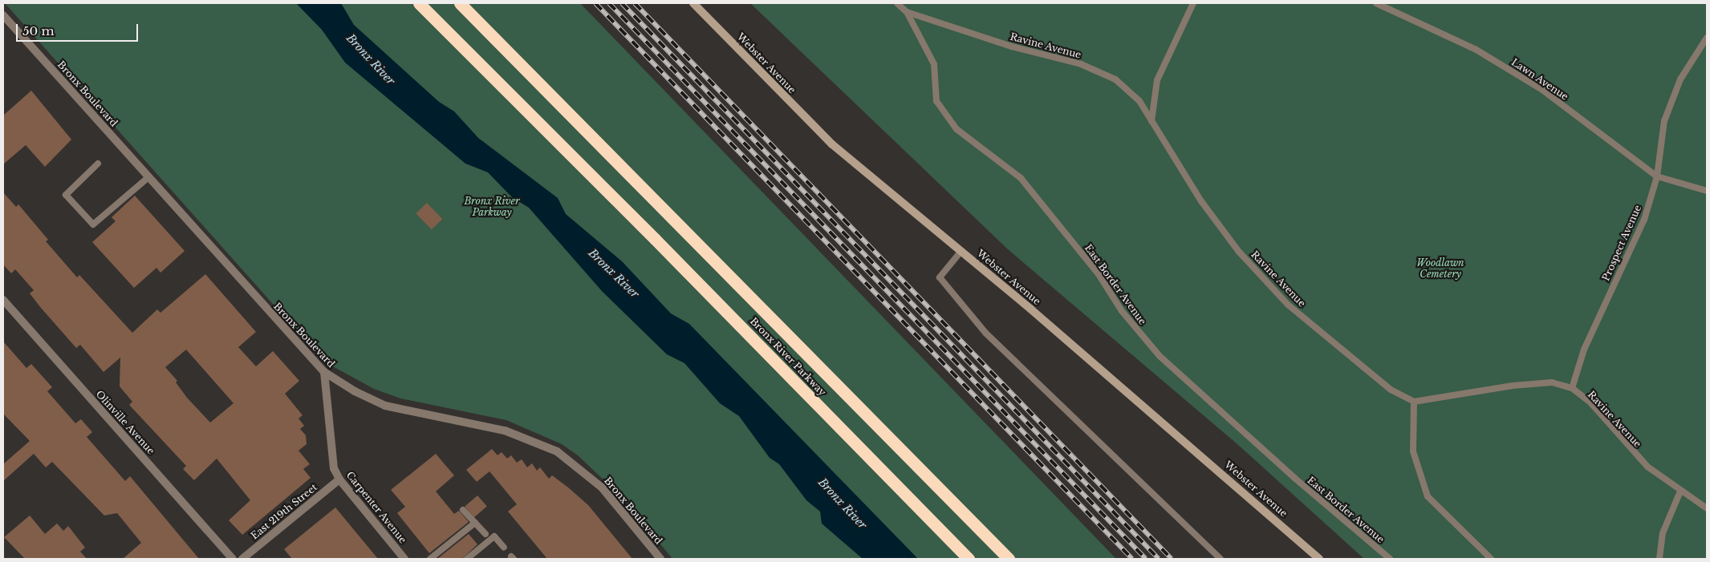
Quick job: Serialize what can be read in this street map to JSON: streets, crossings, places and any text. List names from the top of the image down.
{
  "streets": {
    "highway": ["Bronx River Parkway"],
    "main road": ["Webster Avenue"],
    "street": [
      "Bronx Boulevard",
      "Olinville Avenue",
      "Carpenter Avenue",
      "East 219th Street"
    ],
    "lane": [
      "Ravine Avenue",
      "Lawn Avenue",
      "Prospect Avenue",
      "East Border Avenue"
    ]
  },
  "crossings": [
    ["Ravine Avenue", "Prospect Avenue"],
    ["Ravine Avenue", "East Border Avenue"],
    ["Lawn Avenue", "Prospect Avenue"],
    ["Bronx Boulevard", "Carpenter Avenue"],
    ["Carpenter Avenue", "East 219th Street"]
  ],
  "water": ["Bronx River"],
  "parks": ["Bronx River Parkway", "Woodlawn Cemetery"],
  "scale_bar": "50 m"
}
